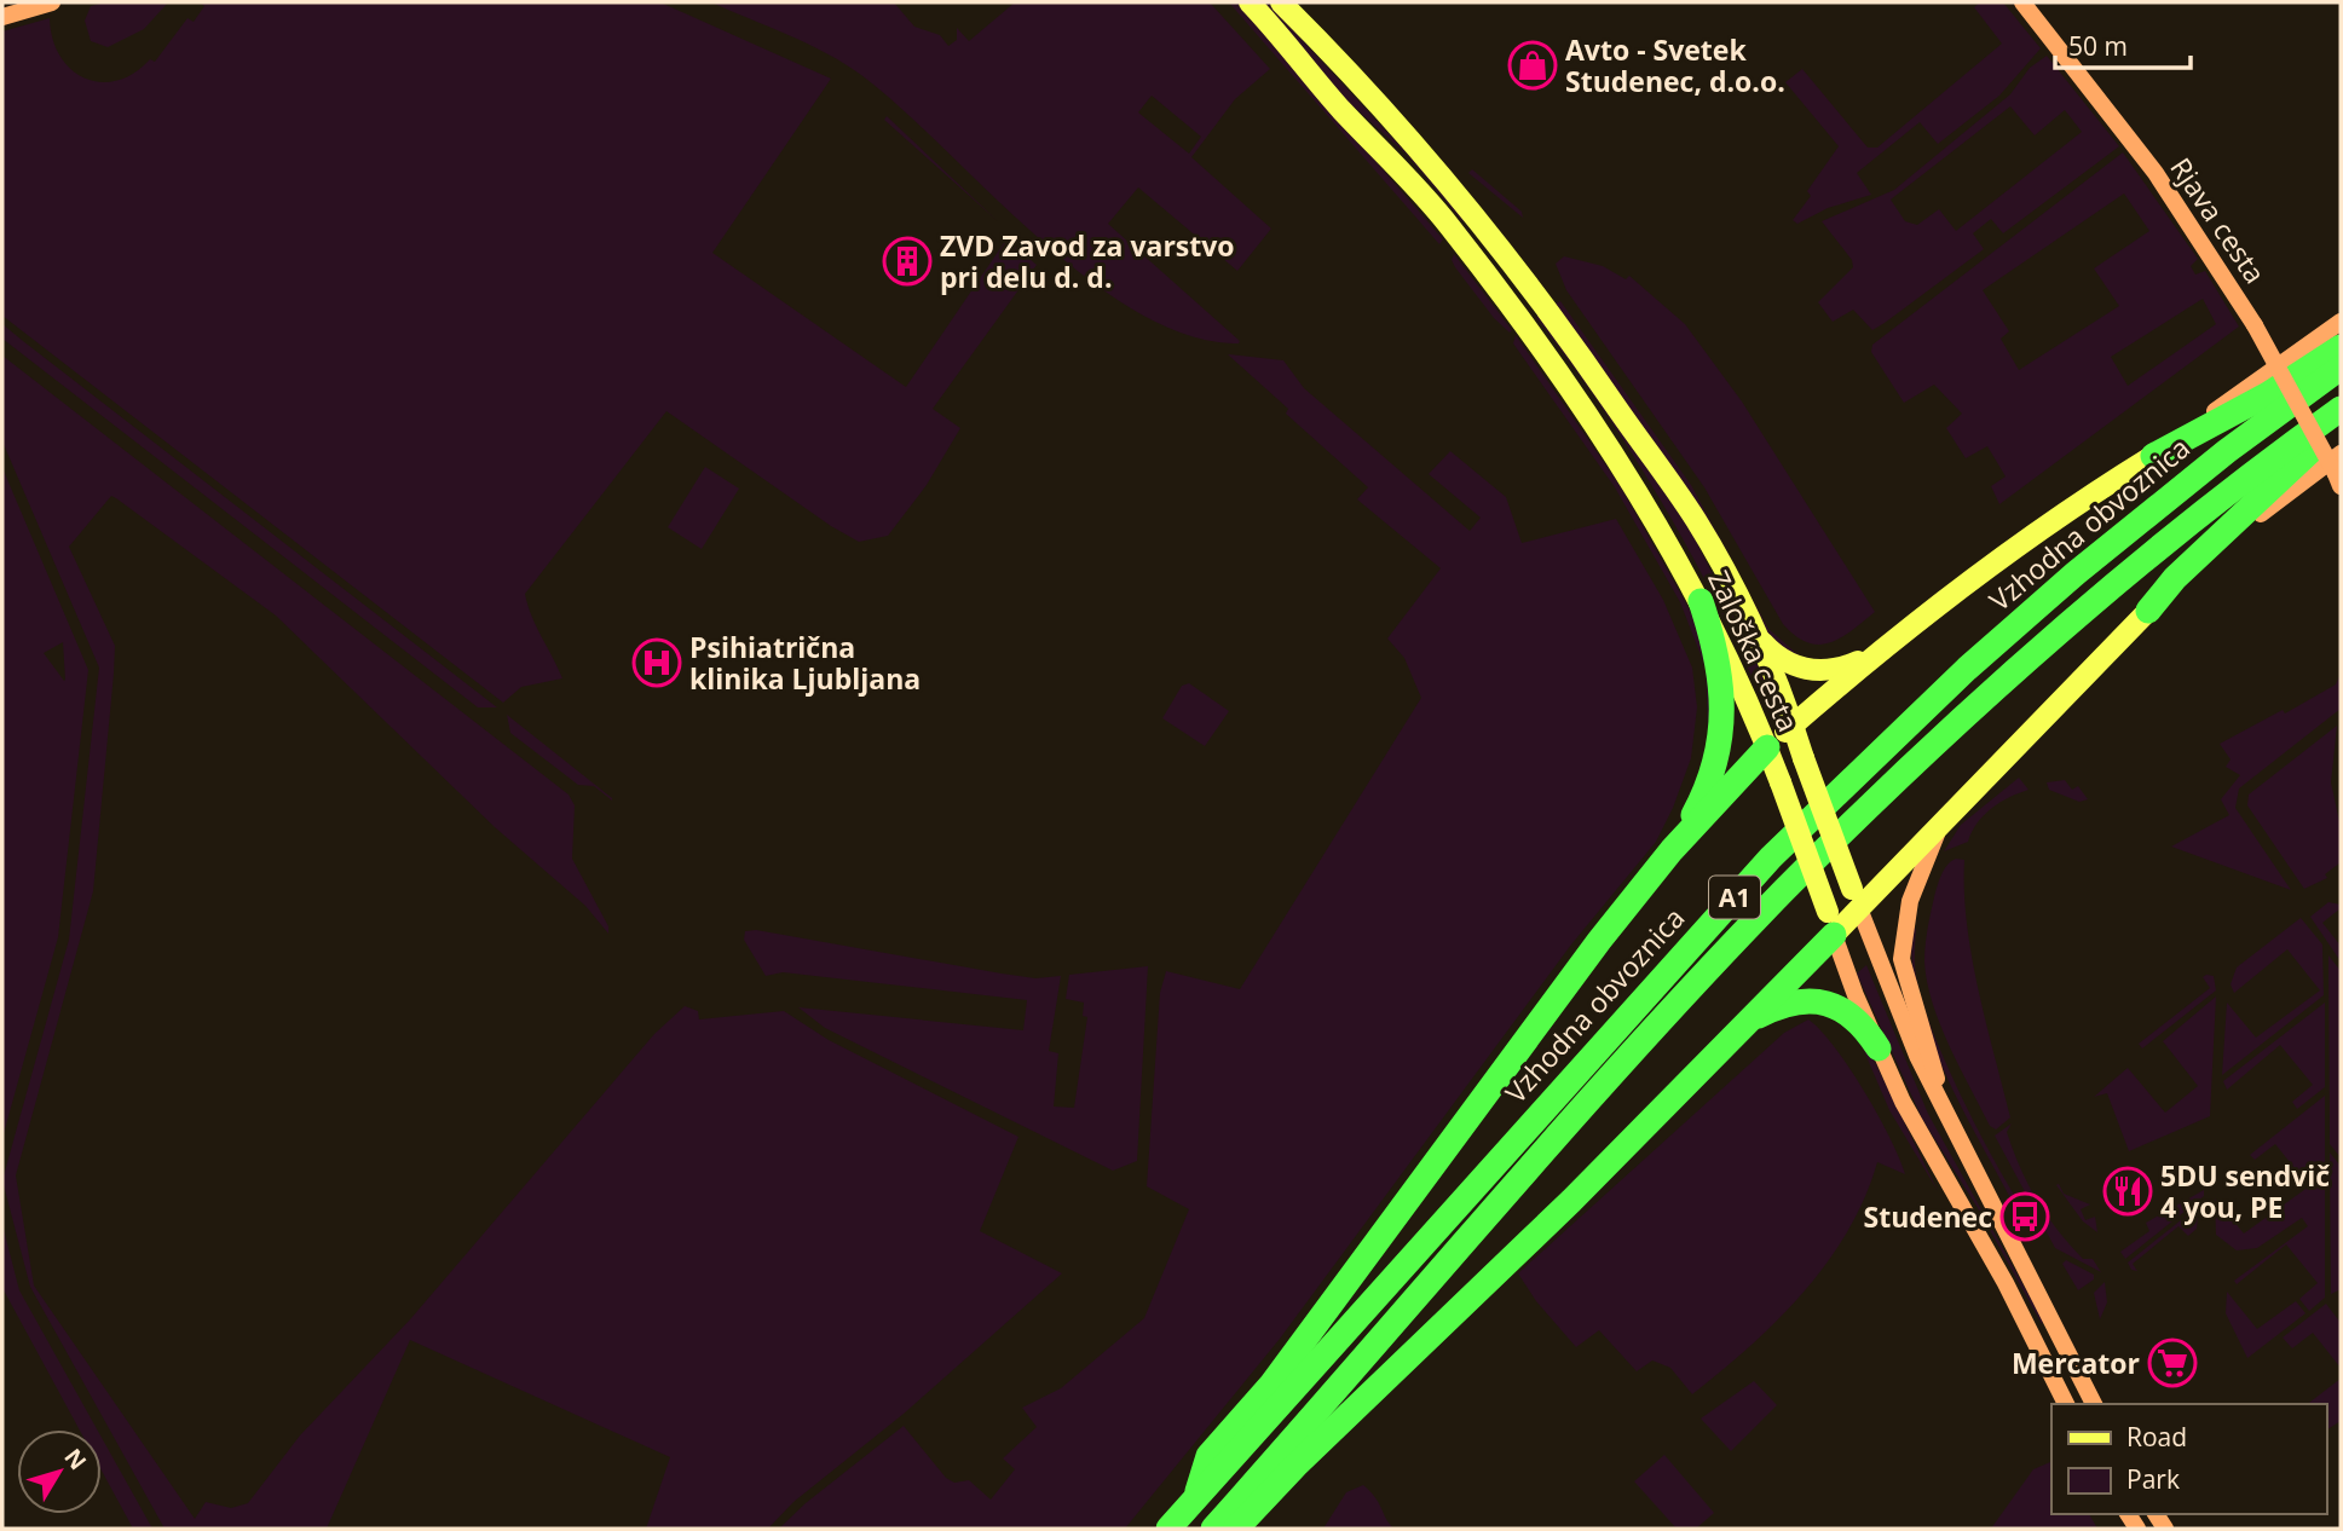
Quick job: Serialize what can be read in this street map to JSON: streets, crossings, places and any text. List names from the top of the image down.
{
  "streets": {
    "highway": ["Vzhodna obvoznica", "A1"],
    "main road": ["Rjava cesta", "Zaloška cesta"]
  },
  "places": {
    "shop": ["Avto - Svetek Studenec, d.o.o."],
    "building": ["ZVD Zavod za varstvo pri delu d. d."],
    "hospital": ["Psihiatrična klinika Ljubljana"],
    "restaurant": ["5DU sendvič 4 you, PE"],
    "bus stop": ["Studenec"],
    "supermarket": ["Mercator"]
  },
  "legend": ["Road", "Park"],
  "scale_bar": "50 m",
  "north": "top right"
}
